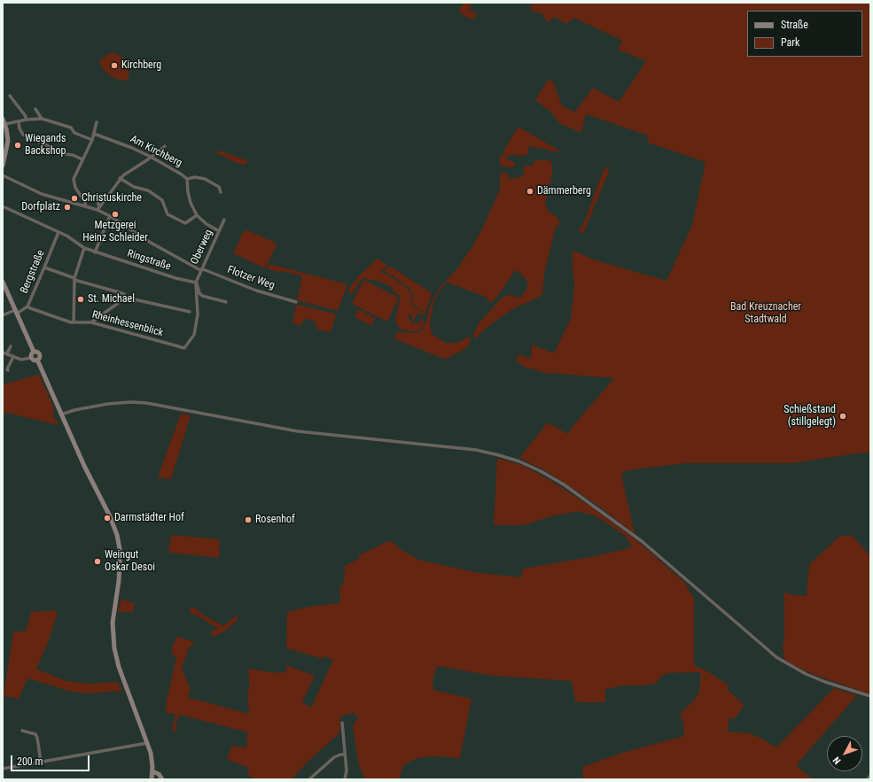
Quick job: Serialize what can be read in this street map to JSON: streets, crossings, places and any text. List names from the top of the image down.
{
  "streets": {
    "street": [
      "Am Kirchberg",
      "Oberweg",
      "Ringstraße",
      "Bergstraße",
      "Flotzer Weg",
      "Rheinhessenblick"
    ]
  },
  "crossings": [
    ["Am Kirchberg", "Oberweg"],
    ["Oberweg", "Ringstraße"],
    ["Oberweg", "Flotzer Weg"],
    ["Oberweg", "Rheinhessenblick"],
    ["Ringstraße", "Bergstraße"],
    ["Bergstraße", "Rheinhessenblick"]
  ],
  "parks": ["Bad Kreuznacher Stadtwald"],
  "places": [
    "Kirchberg",
    "Wiegands Backshop",
    "Dämmerberg",
    "Christuskirche",
    "Dorfplatz",
    "Metzgerei Heinz Schleider",
    "St. Michael",
    "Schießstand (stillgelegt)",
    "Darmstädter Hof",
    "Rosenhof",
    "Weingut Oskar Desoi"
  ],
  "legend": ["Straße", "Park"],
  "scale_bar": "200 m",
  "north": "bottom left"
}
